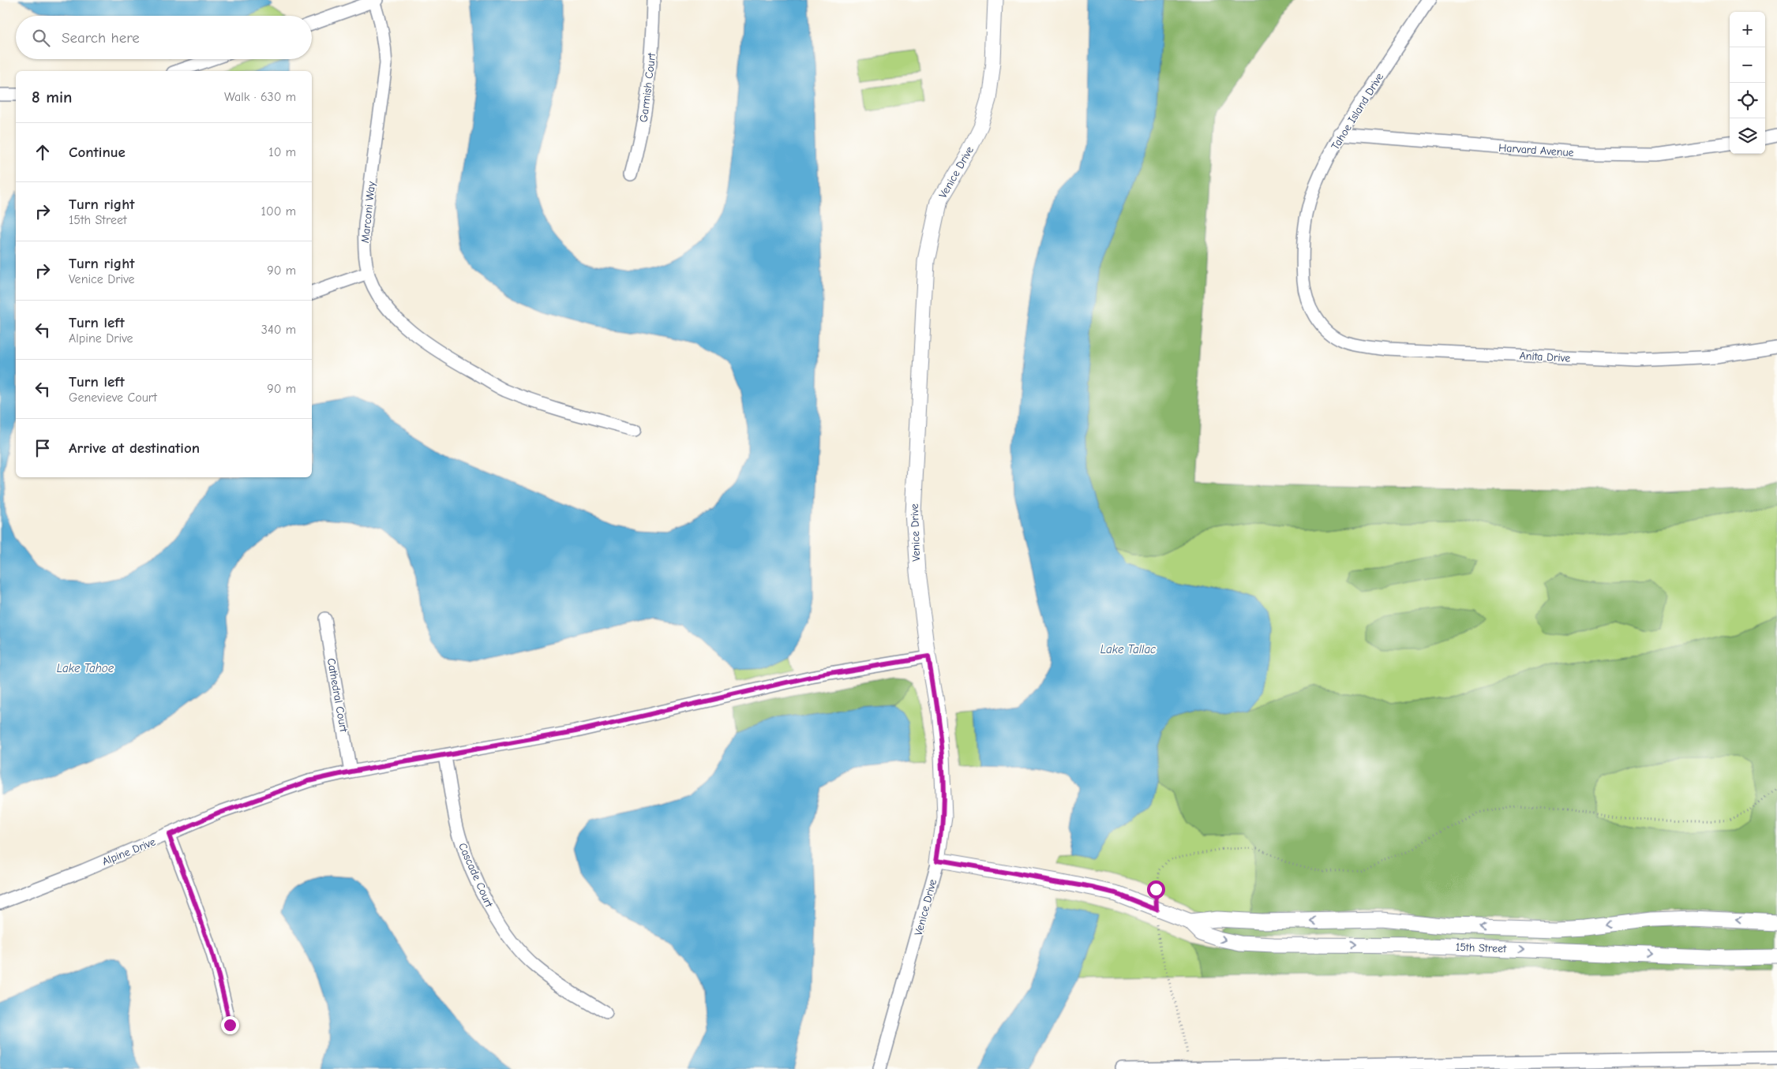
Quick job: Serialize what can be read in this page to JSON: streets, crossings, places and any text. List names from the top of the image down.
{
  "streets": {
    "street": [
      "Garmish Court",
      "Tahoe Island Drive",
      "Harvard Avenue",
      "Venice Drive",
      "Marconi Way",
      "Anita Drive",
      "Cathedral Court",
      "Alpine Drive",
      "Cascade Court",
      "15th Street"
    ]
  },
  "crossings": [
    ["Tahoe Island Drive", "Harvard Avenue"],
    ["Tahoe Island Drive", "Anita Drive"],
    ["Venice Drive", "Alpine Drive"],
    ["Venice Drive", "15th Street"],
    ["Cathedral Court", "Alpine Drive"],
    ["Alpine Drive", "Cascade Court"]
  ],
  "water": ["Lake Tallac", "Lake Tahoe"],
  "page": {
    "map_buttons": ["+", "−"],
    "search": "Search here",
    "heading": ["8 min", "Walk · 630 m"],
    "list": [
      ["Continue", "10 m"],
      ["Turn right", "15th Street", "100 m"],
      ["Turn right", "Venice Drive", "90 m"],
      ["Turn left", "Alpine Drive", "340 m"],
      ["Turn left", "Genevieve Court", "90 m"],
      "Arrive at destination"
    ]
  }
}
